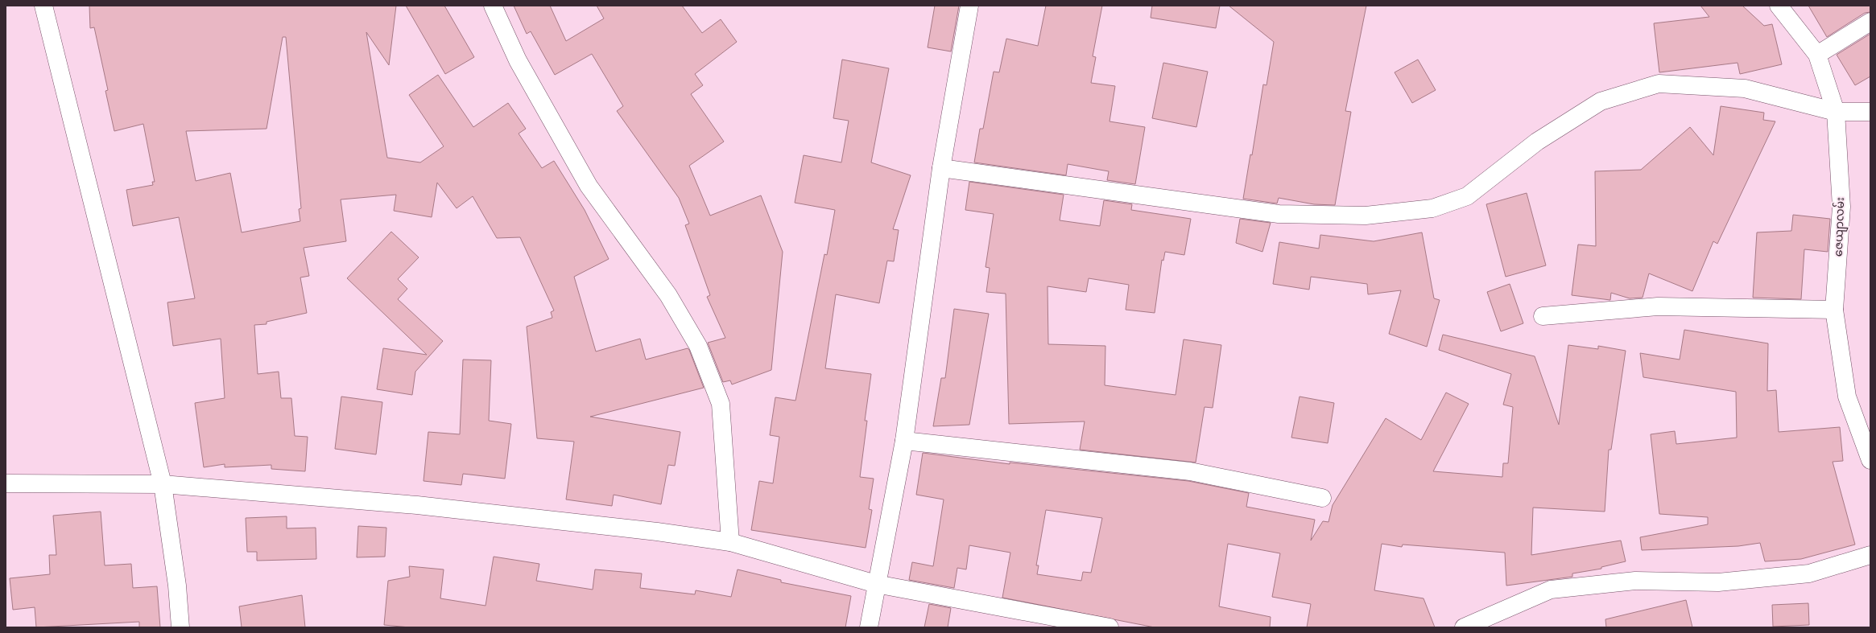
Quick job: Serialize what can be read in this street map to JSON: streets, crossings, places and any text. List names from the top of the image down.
{
  "streets": {
    "street": ["ဇေယျာလမ်း"]
  }
}
